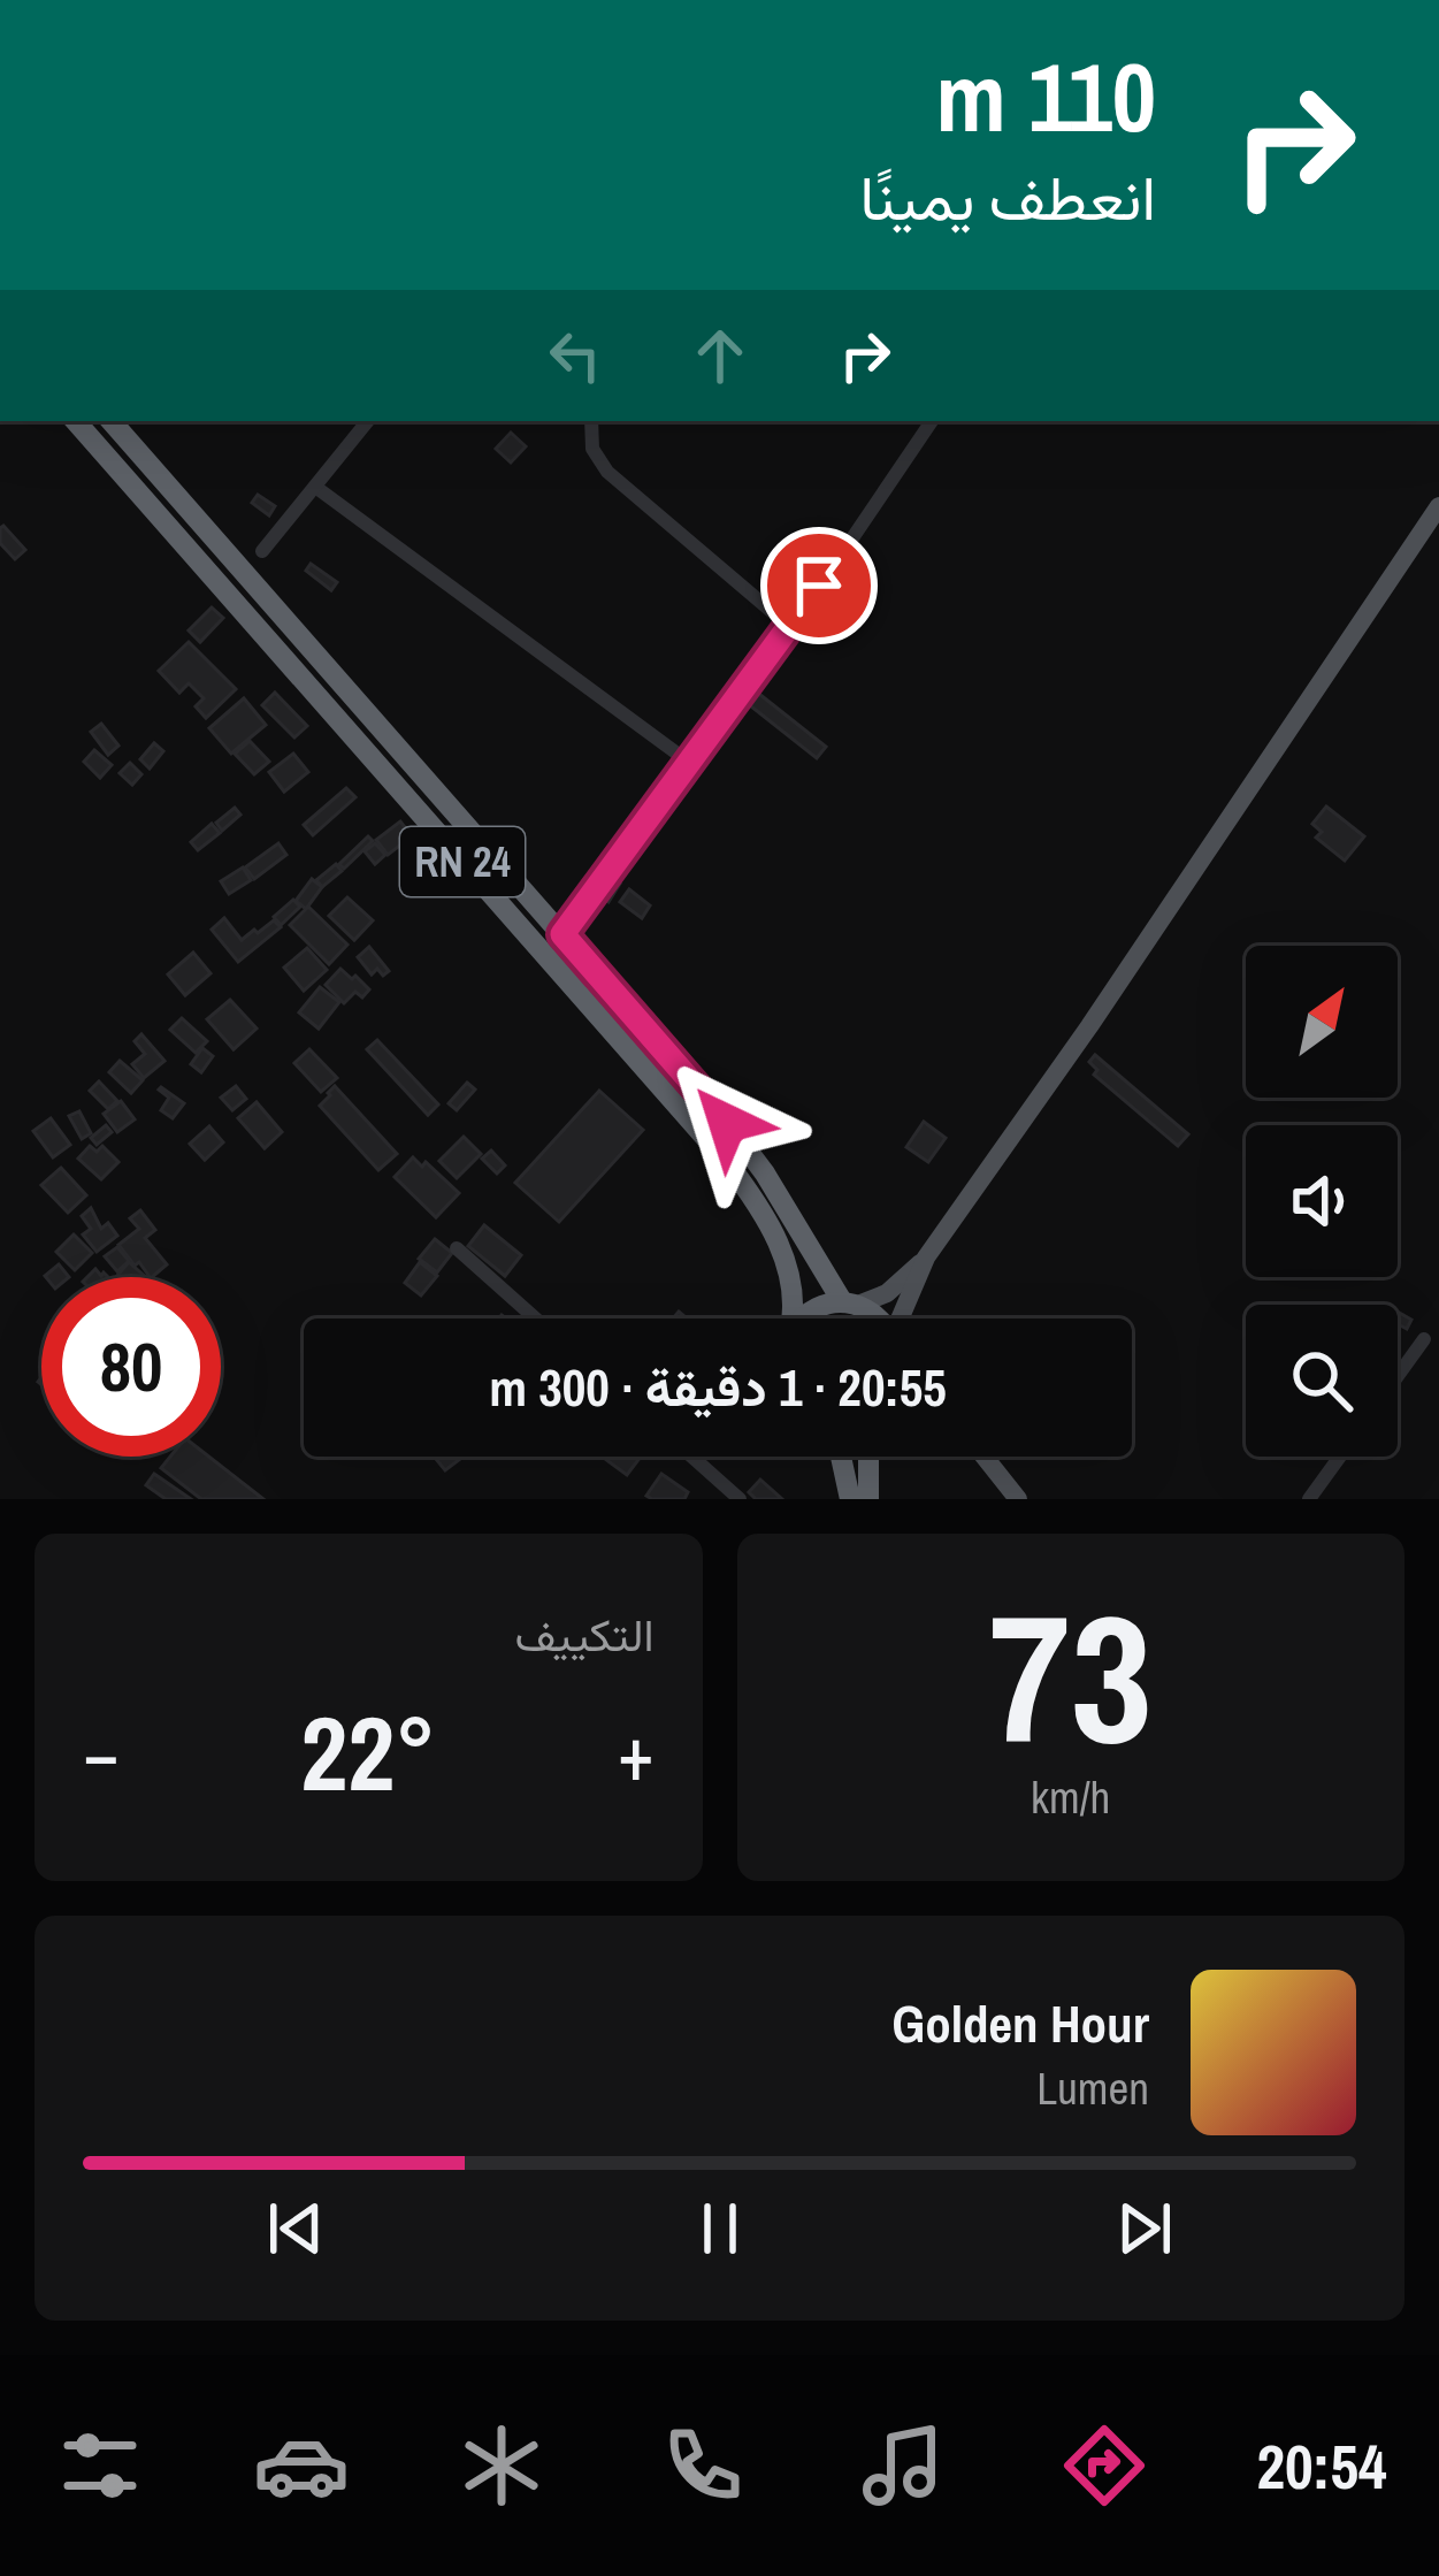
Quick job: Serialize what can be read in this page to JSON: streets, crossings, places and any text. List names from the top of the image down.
{
  "streets": {
    "highway": ["RN 24"]
  },
  "north": "top right",
  "page": {
    "turn": ["110 m", "انعطف يمينًا"],
    "limit": "80",
    "trip": "20:55 · 1 دقيقة · 300 m",
    "tile": [
      ["73", "km/h"],
      "التكييف"
    ],
    "heat": ["−", "22°", "+"],
    "song": ["Golden Hour", "Lumen"],
    "tabs": "20:54"
  }
}
